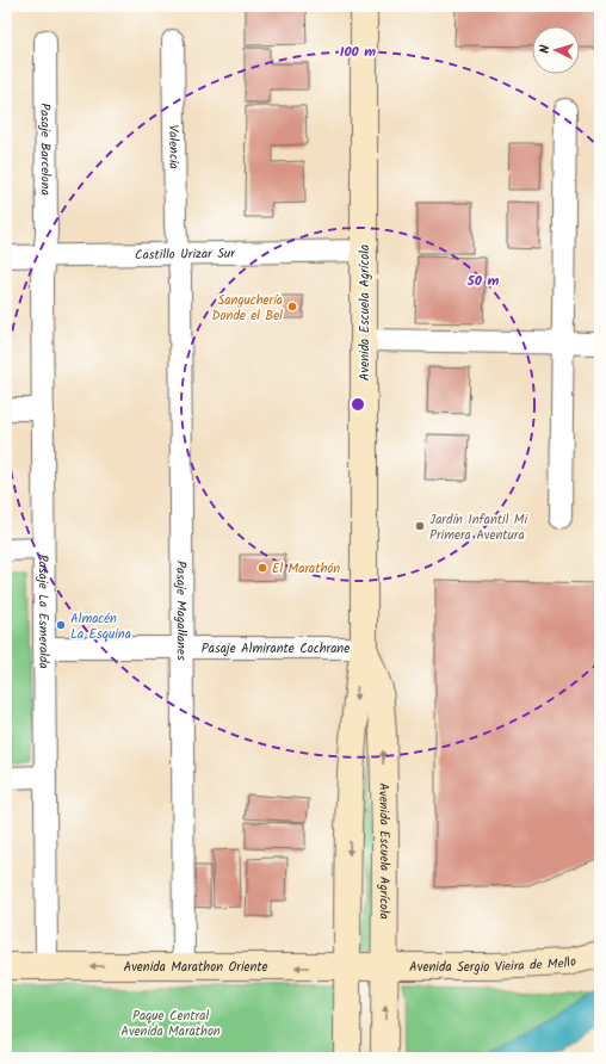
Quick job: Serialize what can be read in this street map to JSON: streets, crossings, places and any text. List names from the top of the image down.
{
  "streets": {
    "main road": ["Avenida Escuela Agrícola", "Avenida Sergio Vieira de Mello", "Avenida Marathon Oriente"],
    "street": [
      "Valencia",
      "Pasaje Barcelona",
      "Castillo Urizar Sur",
      "Pasaje La Esmeralda",
      "Pasaje Magallanes",
      "Pasaje Almirante Cochrane"
    ]
  },
  "crossings": [
    ["Valencia", "Castillo Urizar Sur"],
    ["Valencia", "Pasaje Magallanes"],
    ["Pasaje Barcelona", "Castillo Urizar Sur"],
    ["Pasaje Barcelona", "Pasaje La Esmeralda"],
    ["Castillo Urizar Sur", "Avenida Escuela Agrícola"],
    ["Castillo Urizar Sur", "Pasaje La Esmeralda"],
    ["Castillo Urizar Sur", "Pasaje Magallanes"],
    ["Avenida Escuela Agrícola", "Pasaje Almirante Cochrane"],
    ["Avenida Escuela Agrícola", "Avenida Sergio Vieira de Mello"],
    ["Avenida Escuela Agrícola", "Avenida Marathon Oriente"],
    ["Pasaje La Esmeralda", "Pasaje Almirante Cochrane"],
    ["Pasaje La Esmeralda", "Avenida Marathon Oriente"],
    ["Pasaje Magallanes", "Pasaje Almirante Cochrane"],
    ["Pasaje Magallanes", "Avenida Marathon Oriente"],
    ["Avenida Sergio Vieira de Mello", "Avenida Marathon Oriente"]
  ],
  "one_way": ["Avenida Marathon Oriente"],
  "parks": ["Paque Central Avenida Marathon"],
  "places": [
    "Sanguchería Donde el Bel",
    "Jardín Infantil Mi Primera Aventura",
    "El Marathón",
    "Almacén La Esquina"
  ],
  "north": "left",
  "rings": ["100 m", "50 m"]
}
